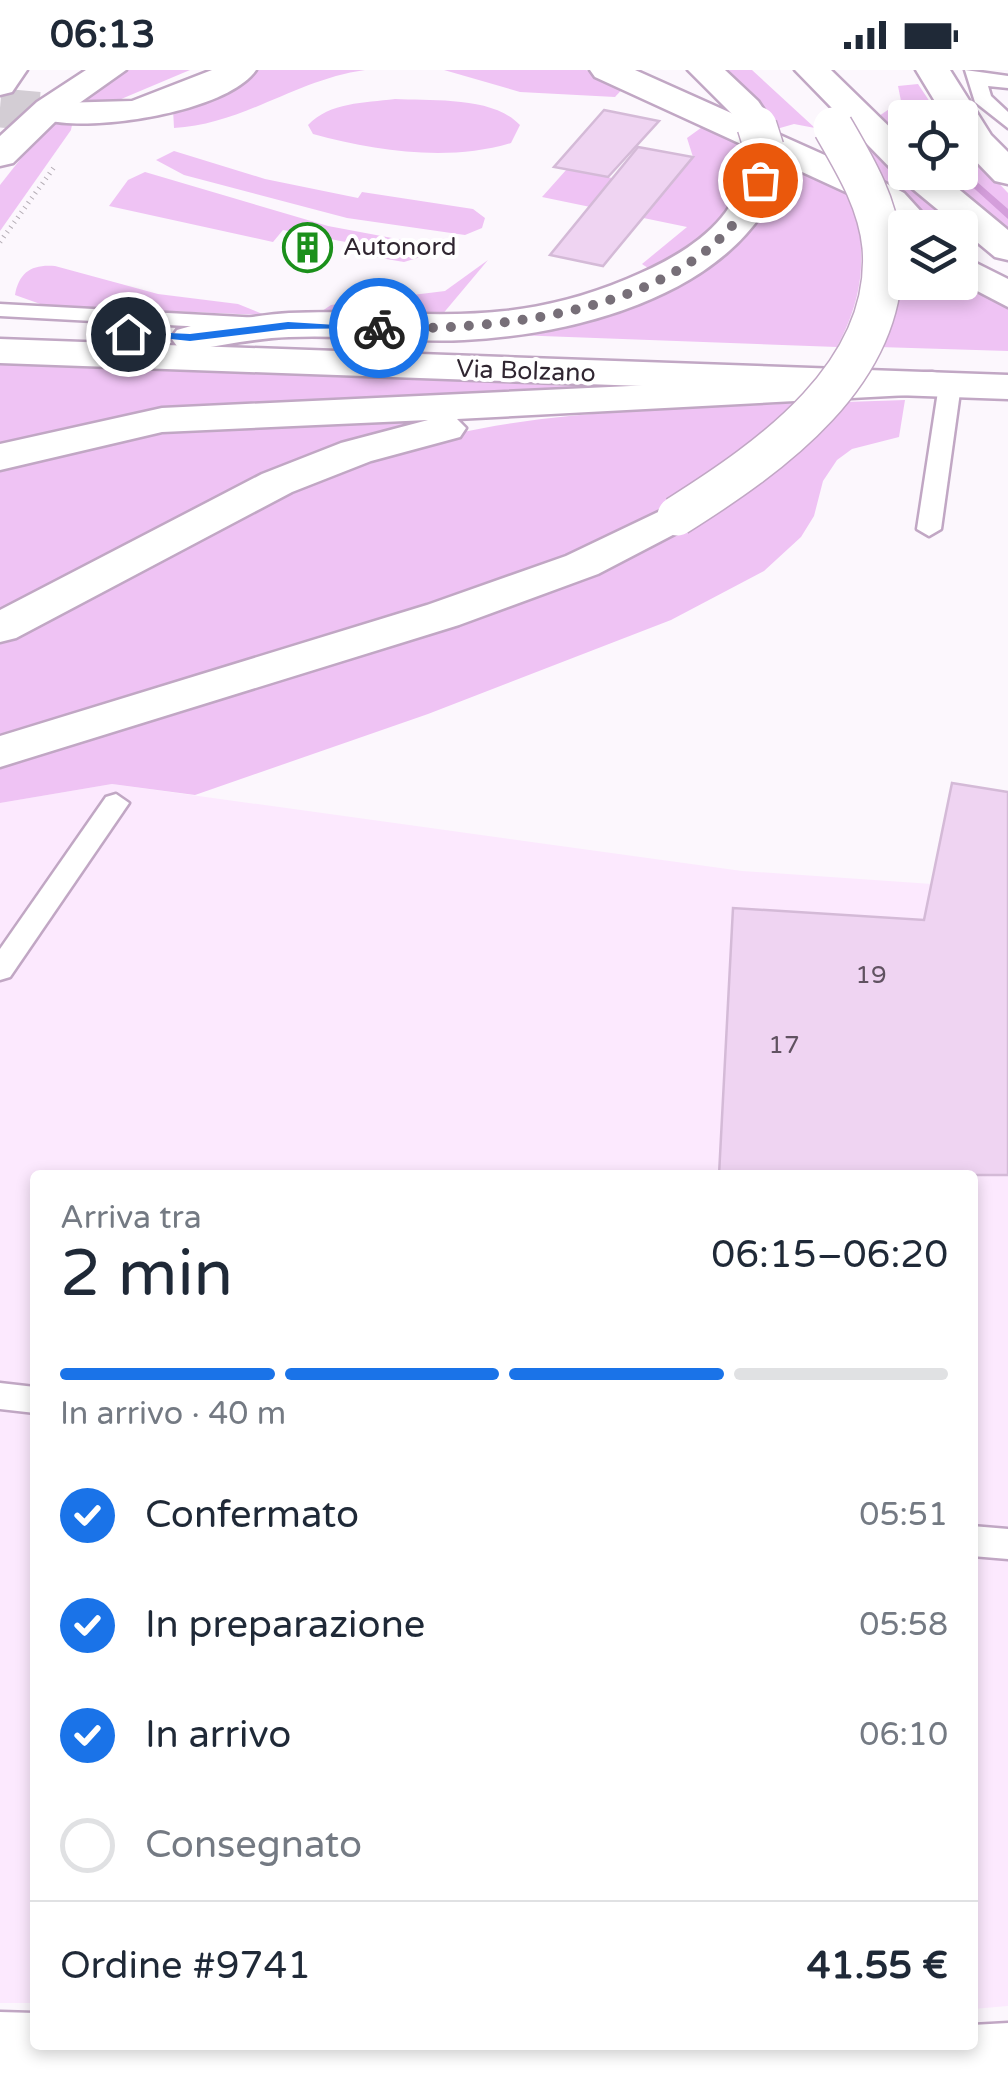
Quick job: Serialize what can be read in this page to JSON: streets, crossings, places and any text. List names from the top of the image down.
{
  "streets": {
    "main road": ["Via Bolzano"]
  },
  "places": {
    "building": ["Autonord"]
  },
  "house_numbers": ["19", "17"],
  "page": {
    "status": "06:13",
    "heading": ["2 min", "Arriva tra", "06:15–06:20"],
    "panel": ["Ordine #9741", "41.55 €"],
    "bar": "In arrivo · 40 m",
    "list": [
      ["Confermato", "05:51"],
      ["In preparazione", "05:58"],
      ["In arrivo", "06:10"],
      "Consegnato"
    ]
  }
}
